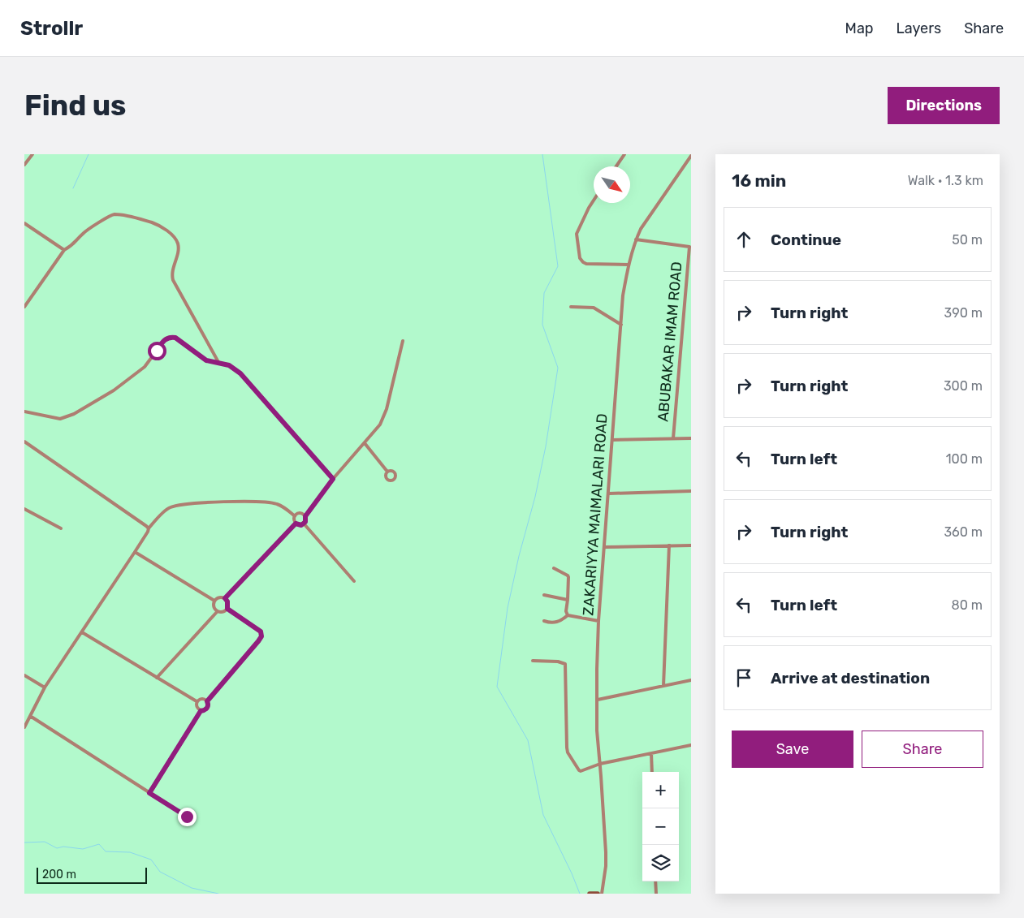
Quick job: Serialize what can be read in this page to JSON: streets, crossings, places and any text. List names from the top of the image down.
{
  "streets": {
    "street": ["ABUBAKAR IMAM ROAD", "ZAKARIYYA MAIMALARI ROAD"]
  },
  "scale_bar": "200 m",
  "north": "bottom right",
  "page": {
    "header": "Strollr",
    "nav": ["Map", "Layers", "Share"],
    "buttons": [
      "Directions",
      ["Save", "Share"]
    ],
    "title": "Find us",
    "heading": ["16 min", "Walk · 1.3 km"],
    "list": [
      ["Continue", "50 m"],
      ["Turn right", "390 m"],
      ["Turn right", "300 m"],
      ["Turn left", "100 m"],
      ["Turn right", "360 m"],
      ["Turn left", "80 m"],
      "Arrive at destination"
    ],
    "map_buttons": ["+", "−"],
    "scale": "200 m"
  }
}
